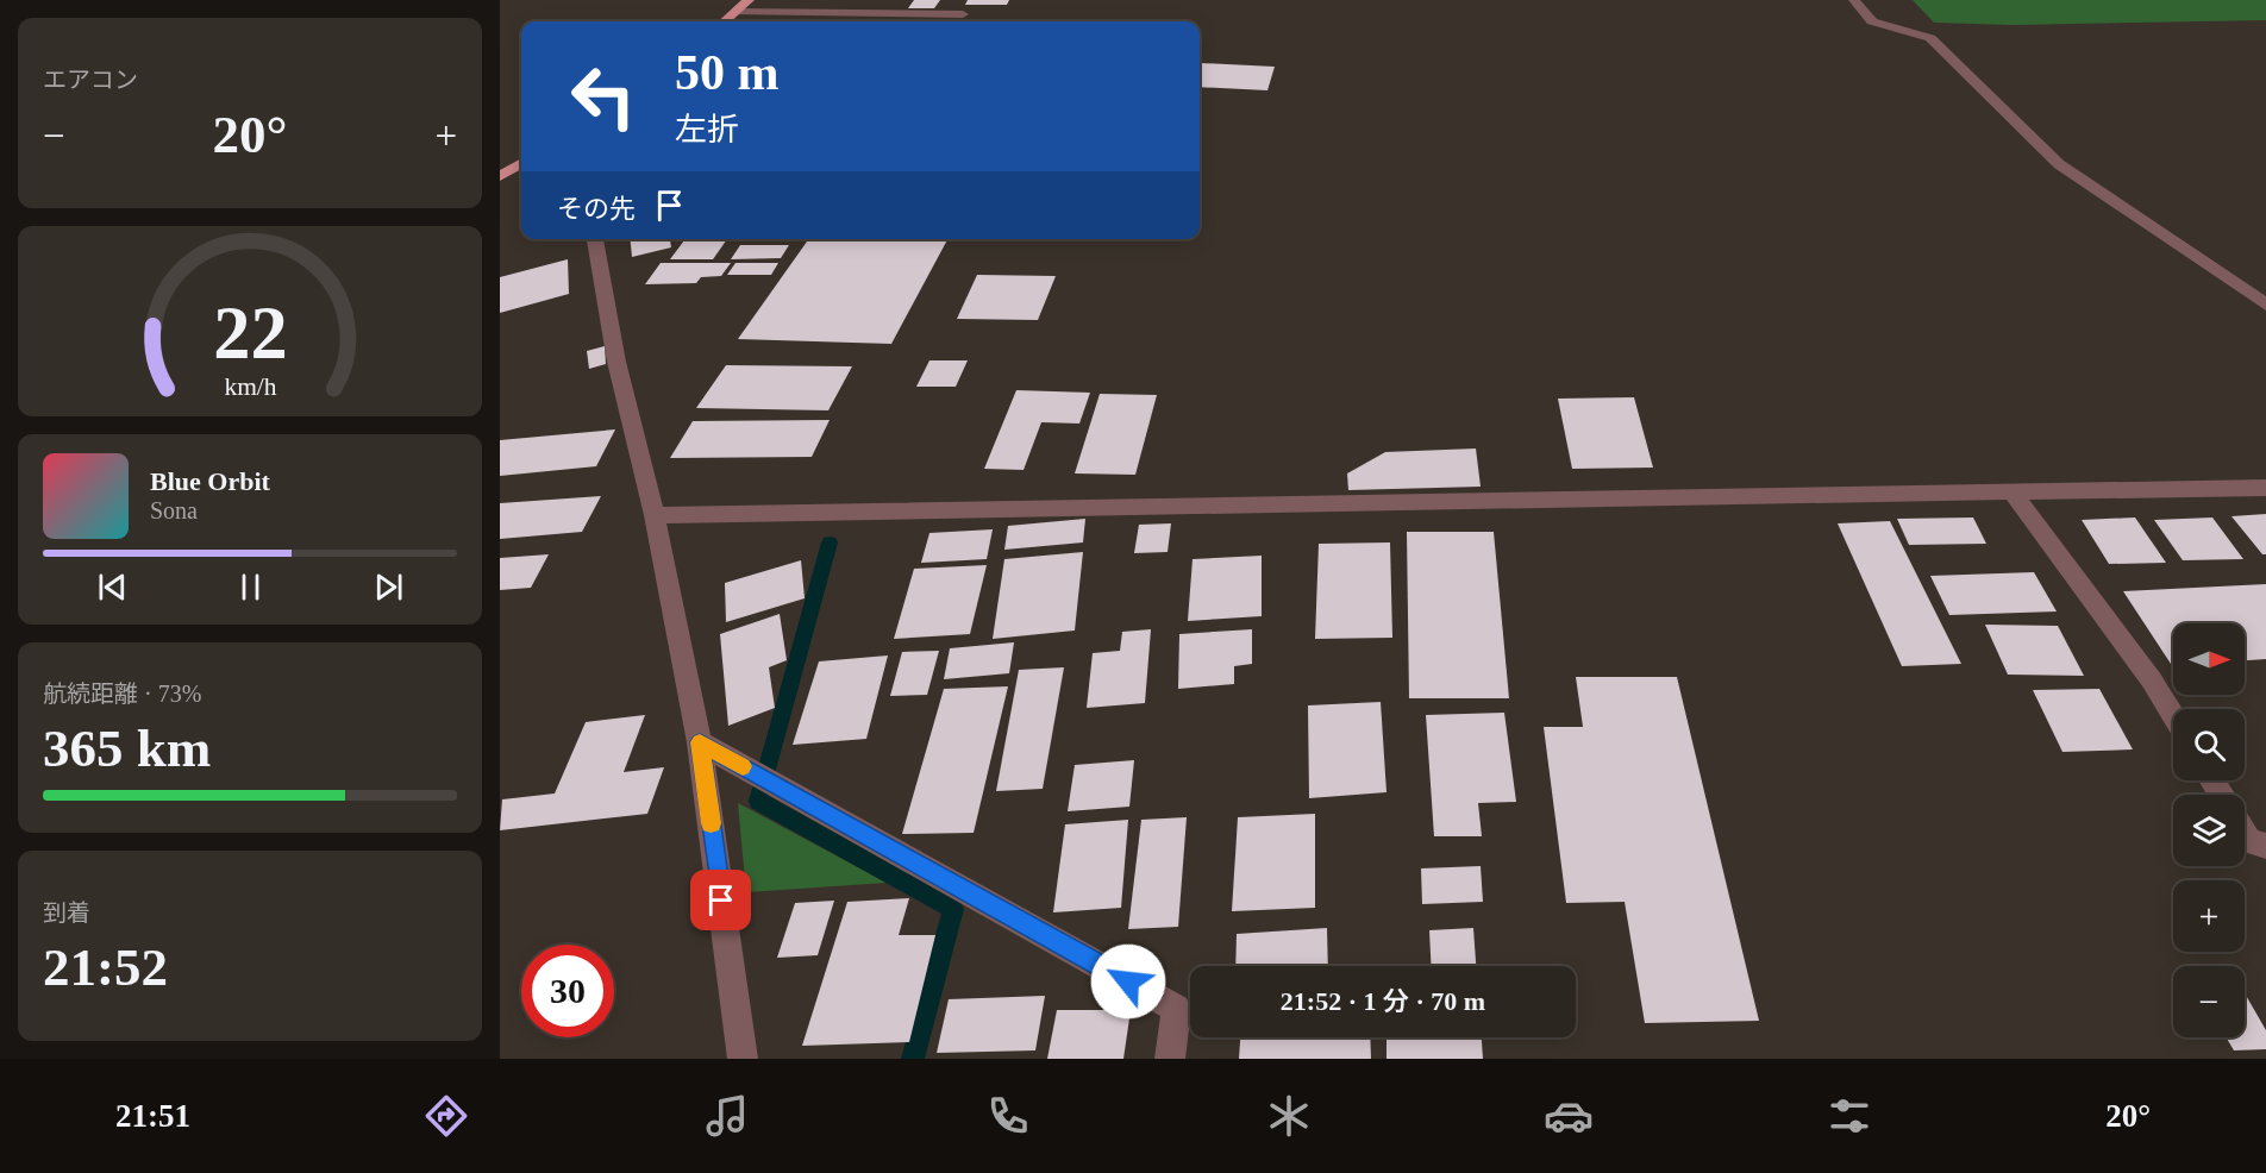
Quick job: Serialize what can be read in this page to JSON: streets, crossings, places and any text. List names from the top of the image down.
{
  "north": "right",
  "page": {
    "tile": [
      "エアコン",
      ["航続距離 · 73%", "365 km"],
      ["到着", "21:52"]
    ],
    "turn": ["50 m", "左折"],
    "heat": ["−", "20°", "+"],
    "then": "その先",
    "song": ["Blue Orbit", "Sona"],
    "map_buttons": ["+", "−"],
    "limit": "30",
    "trip": "21:52 · 1 分 · 70 m",
    "tabs": ["21:51", "20°"],
    "gauge": ["22", "km/h"]
  }
}
